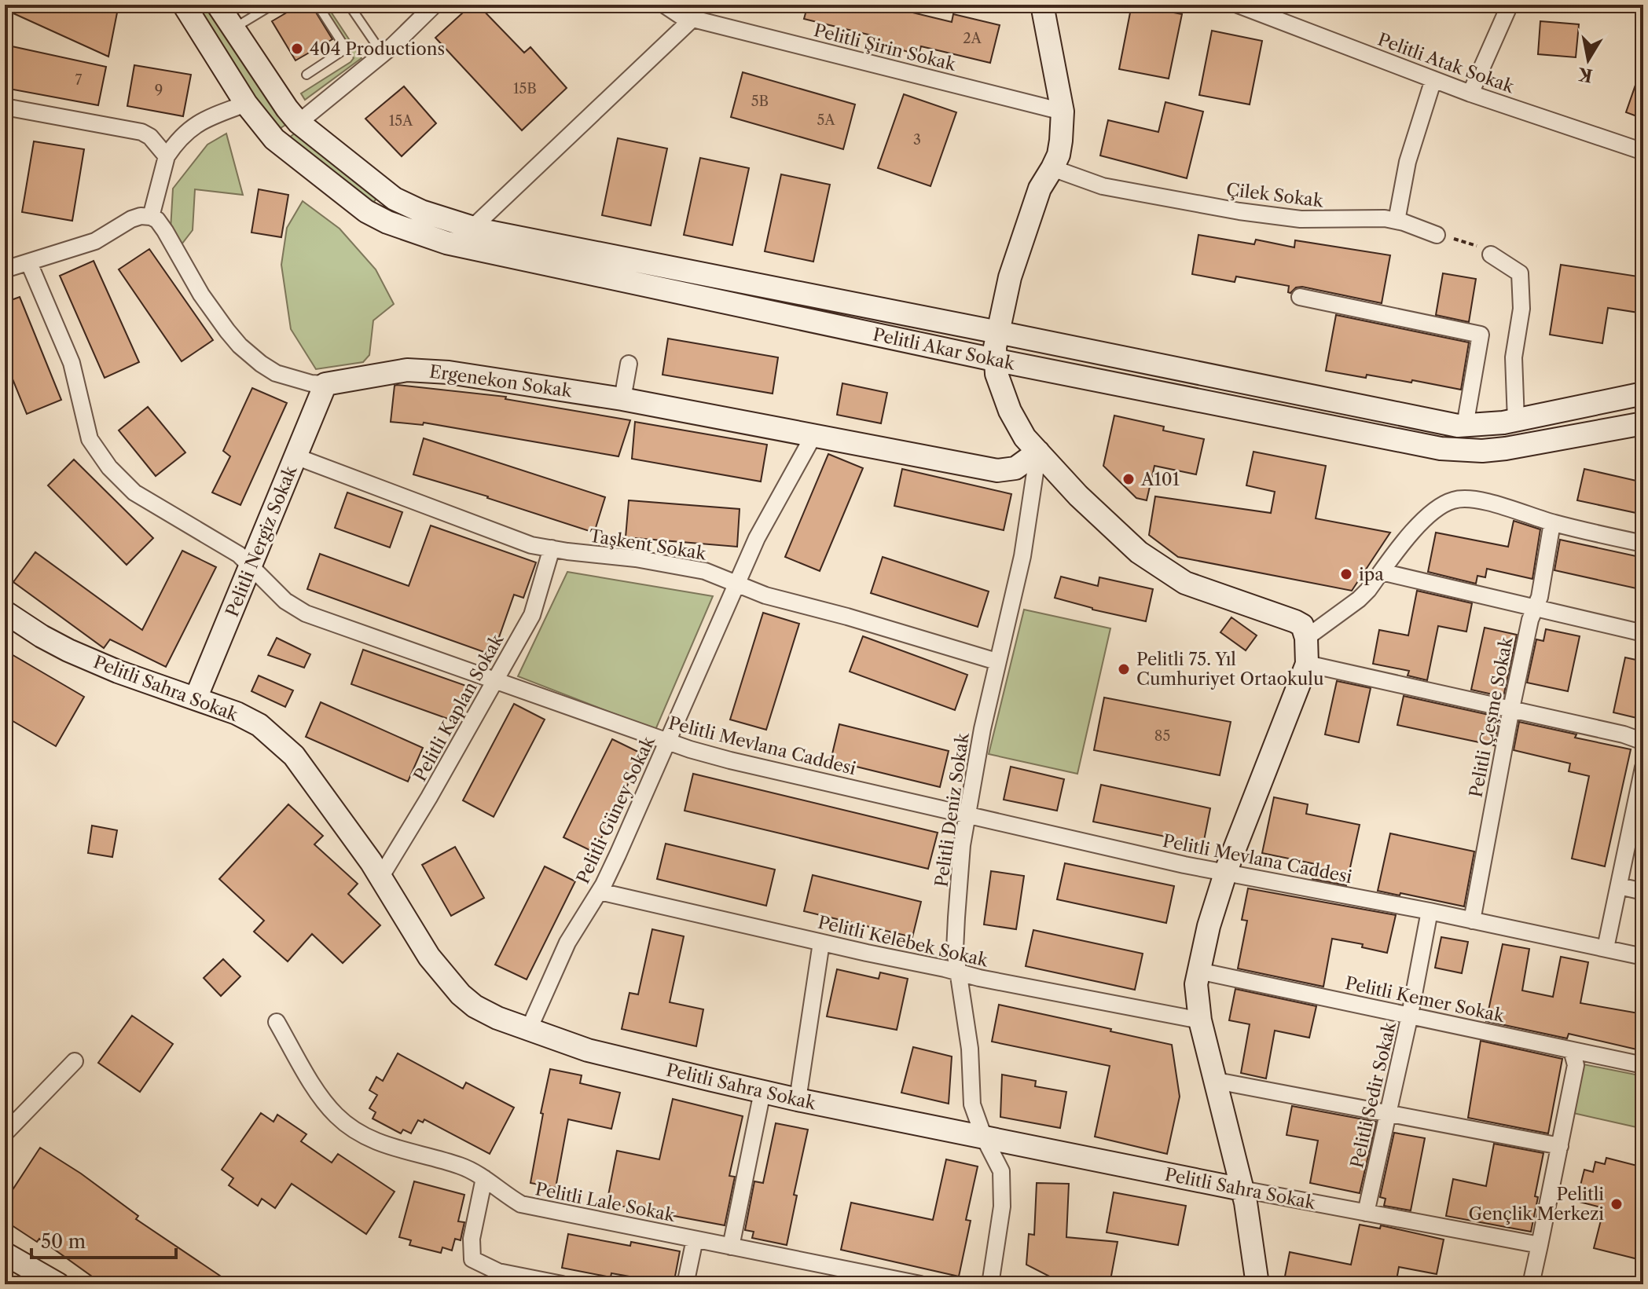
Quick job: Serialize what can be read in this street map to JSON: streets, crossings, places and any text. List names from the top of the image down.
{
  "streets": {
    "street": [
      "Pelitli Şirin Sokak",
      "Pelitli Atak Sokak",
      "Çilek Sokak",
      "Pelitli Akar Sokak",
      "Ergenekon Sokak",
      "Pelitli Nergiz Sokak",
      "Taşkent Sokak",
      "Pelitli Sahra Sokak",
      "Pelitli Kaplan Sokak",
      "Pelitli Çeşme Sokak",
      "Pelitli Mevlana Caddesi",
      "Pelitli Güney Sokak",
      "Pelitli Deniz Sokak",
      "Pelitli Kelebek Sokak",
      "Pelitli Kemer Sokak",
      "Pelitli Sedir Sokak",
      "Pelitli Lale Sokak"
    ]
  },
  "crossings": [
    ["Ergenekon Sokak", "Pelitli Nergiz Sokak"],
    ["Ergenekon Sokak", "Pelitli Güney Sokak"],
    ["Ergenekon Sokak", "Pelitli Deniz Sokak"],
    ["Pelitli Nergiz Sokak", "Taşkent Sokak"],
    ["Pelitli Nergiz Sokak", "Pelitli Sahra Sokak"],
    ["Pelitli Nergiz Sokak", "Pelitli Mevlana Caddesi"],
    ["Taşkent Sokak", "Pelitli Kaplan Sokak"],
    ["Taşkent Sokak", "Pelitli Güney Sokak"],
    ["Taşkent Sokak", "Pelitli Deniz Sokak"],
    ["Pelitli Sahra Sokak", "Pelitli Kaplan Sokak"],
    ["Pelitli Sahra Sokak", "Pelitli Güney Sokak"],
    ["Pelitli Sahra Sokak", "Pelitli Deniz Sokak"],
    ["Pelitli Sahra Sokak", "Pelitli Sedir Sokak"],
    ["Pelitli Kaplan Sokak", "Pelitli Mevlana Caddesi"],
    ["Pelitli Çeşme Sokak", "Pelitli Mevlana Caddesi"],
    ["Pelitli Mevlana Caddesi", "Pelitli Güney Sokak"],
    ["Pelitli Mevlana Caddesi", "Pelitli Deniz Sokak"],
    ["Pelitli Mevlana Caddesi", "Pelitli Sedir Sokak"],
    ["Pelitli Güney Sokak", "Pelitli Kelebek Sokak"],
    ["Pelitli Deniz Sokak", "Pelitli Kelebek Sokak"],
    ["Pelitli Kemer Sokak", "Pelitli Sedir Sokak"]
  ],
  "places": [
    "404 Productions",
    "A101",
    "ipa",
    "Pelitli 75. Yıl Cumhuriyet Ortaokulu",
    "Pelitli Gençlik Merkezi"
  ],
  "house_numbers": [
    "2A",
    "7",
    "15B",
    "9",
    "5B",
    "5A",
    "15A",
    "3",
    "85"
  ],
  "scale_bar": "50 m",
  "north": "bottom"
}
